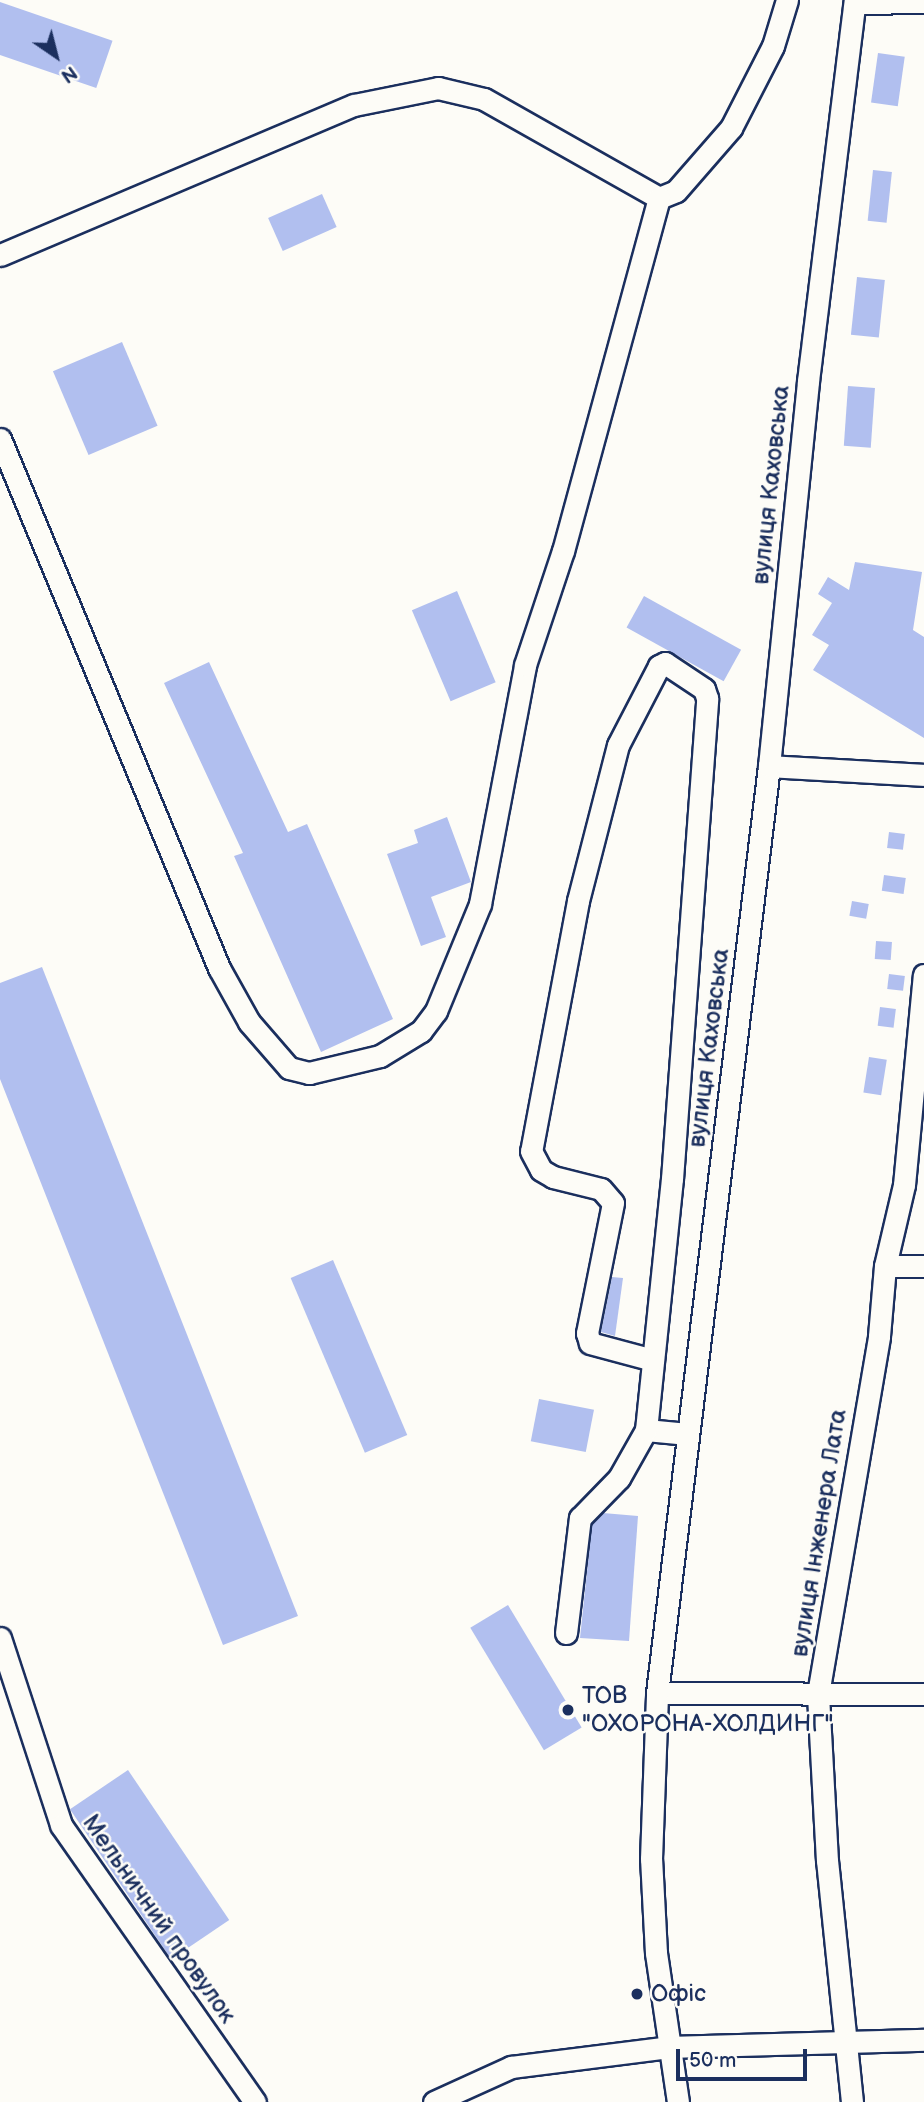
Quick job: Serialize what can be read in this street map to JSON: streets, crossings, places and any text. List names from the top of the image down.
{
  "streets": {
    "street": ["вулиця Каховська", "вулиця Інженера Лата", "Мельничний провулок"]
  },
  "places": ["ТОВ \"ОХОРОНА-ХОЛДИНГ\"", "Офіс"],
  "scale_bar": "50 m",
  "north": "bottom right"
}
